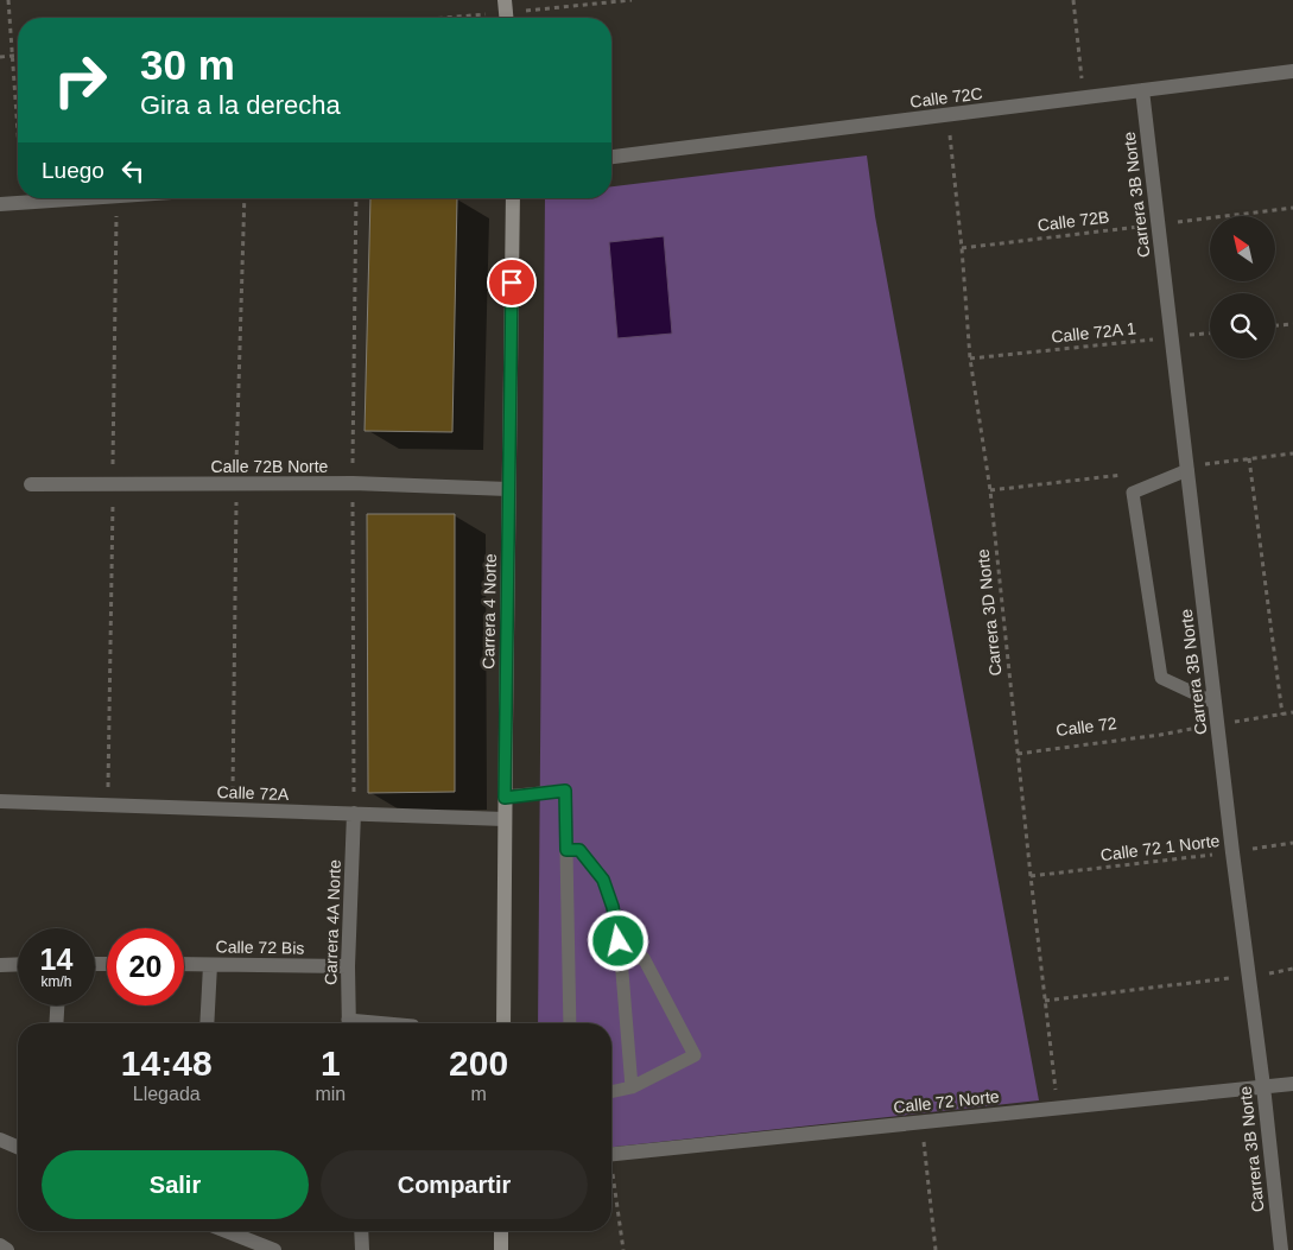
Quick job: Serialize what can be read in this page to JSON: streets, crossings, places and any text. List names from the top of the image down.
{
  "streets": {
    "street": [
      "Calle 72C",
      "Carrera 3B Norte",
      "Calle 72B Norte",
      "Carrera 4 Norte",
      "Calle 72A",
      "Carrera 4A Norte",
      "Calle 72 Bis",
      "Calle 72 Norte"
    ],
    "path": [
      "Calle 72B",
      "Calle 72A 1",
      "Carrera 3D Norte",
      "Calle 72",
      "Calle 72 1 Norte"
    ]
  },
  "crossings": [
    ["Calle 72C", "Carrera 3B Norte"],
    ["Calle 72C", "Carrera 3D Norte"],
    ["Carrera 3B Norte", "Calle 72B"],
    ["Carrera 3B Norte", "Calle 72A 1"],
    ["Carrera 3B Norte", "Calle 72 1 Norte"],
    ["Carrera 3B Norte", "Calle 72 Norte"],
    ["Calle 72B", "Carrera 3D Norte"],
    ["Calle 72A 1", "Carrera 3D Norte"],
    ["Calle 72B Norte", "Carrera 4 Norte"],
    ["Carrera 4 Norte", "Calle 72A"],
    ["Carrera 3D Norte", "Calle 72"],
    ["Carrera 3D Norte", "Calle 72 1 Norte"],
    ["Carrera 3D Norte", "Calle 72 Norte"],
    ["Calle 72A", "Carrera 4A Norte"],
    ["Carrera 4A Norte", "Calle 72 Bis"]
  ],
  "north": "top left",
  "page": {
    "turn": ["30 m", "Gira a la derecha"],
    "then": "Luego",
    "speed": "14 km/h",
    "limit": "20",
    "eta": [
      "14:48",
      "Llegada",
      "1",
      "min",
      "200",
      "m"
    ],
    "buttons": ["Salir", "Compartir"]
  }
}
